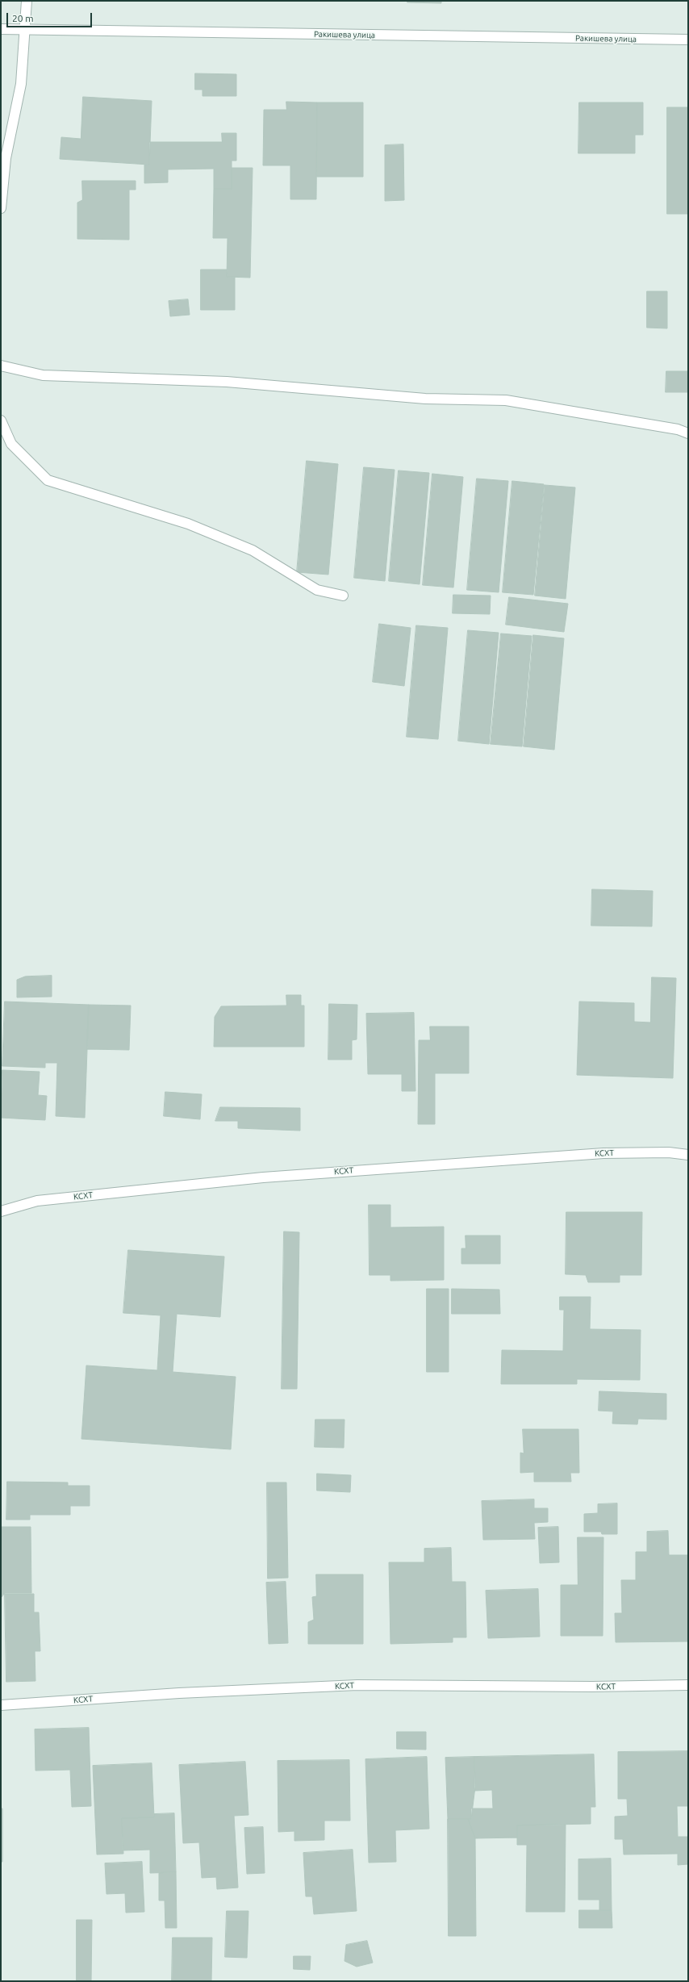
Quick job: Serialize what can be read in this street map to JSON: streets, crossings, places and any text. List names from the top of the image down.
{
  "streets": {
    "street": ["Ракишева улица", "КСХТ"]
  },
  "scale_bar": "20 m"
}
